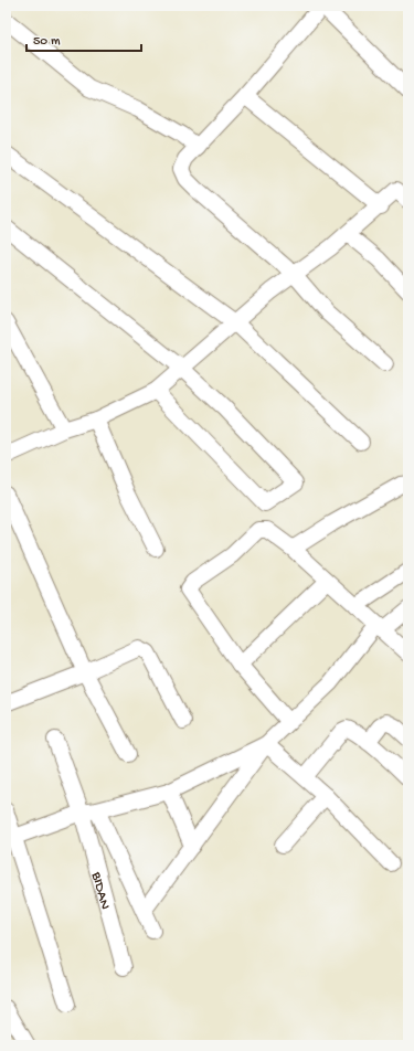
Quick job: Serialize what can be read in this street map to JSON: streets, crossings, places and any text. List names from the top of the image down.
{
  "streets": {
    "street": ["BIDAN"]
  },
  "scale_bar": "50 m"
}
